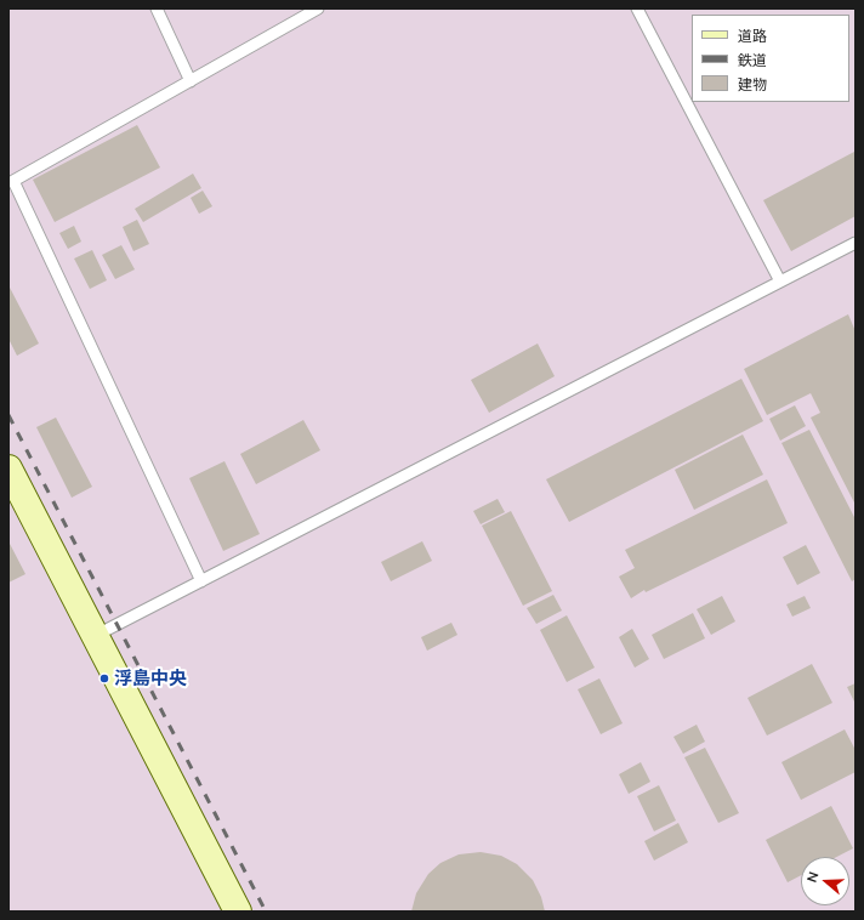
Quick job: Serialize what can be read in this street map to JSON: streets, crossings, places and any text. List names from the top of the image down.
{
  "places": ["浮島中央"],
  "legend": ["道路", "鉄道", "建物"],
  "north": "left"
}
